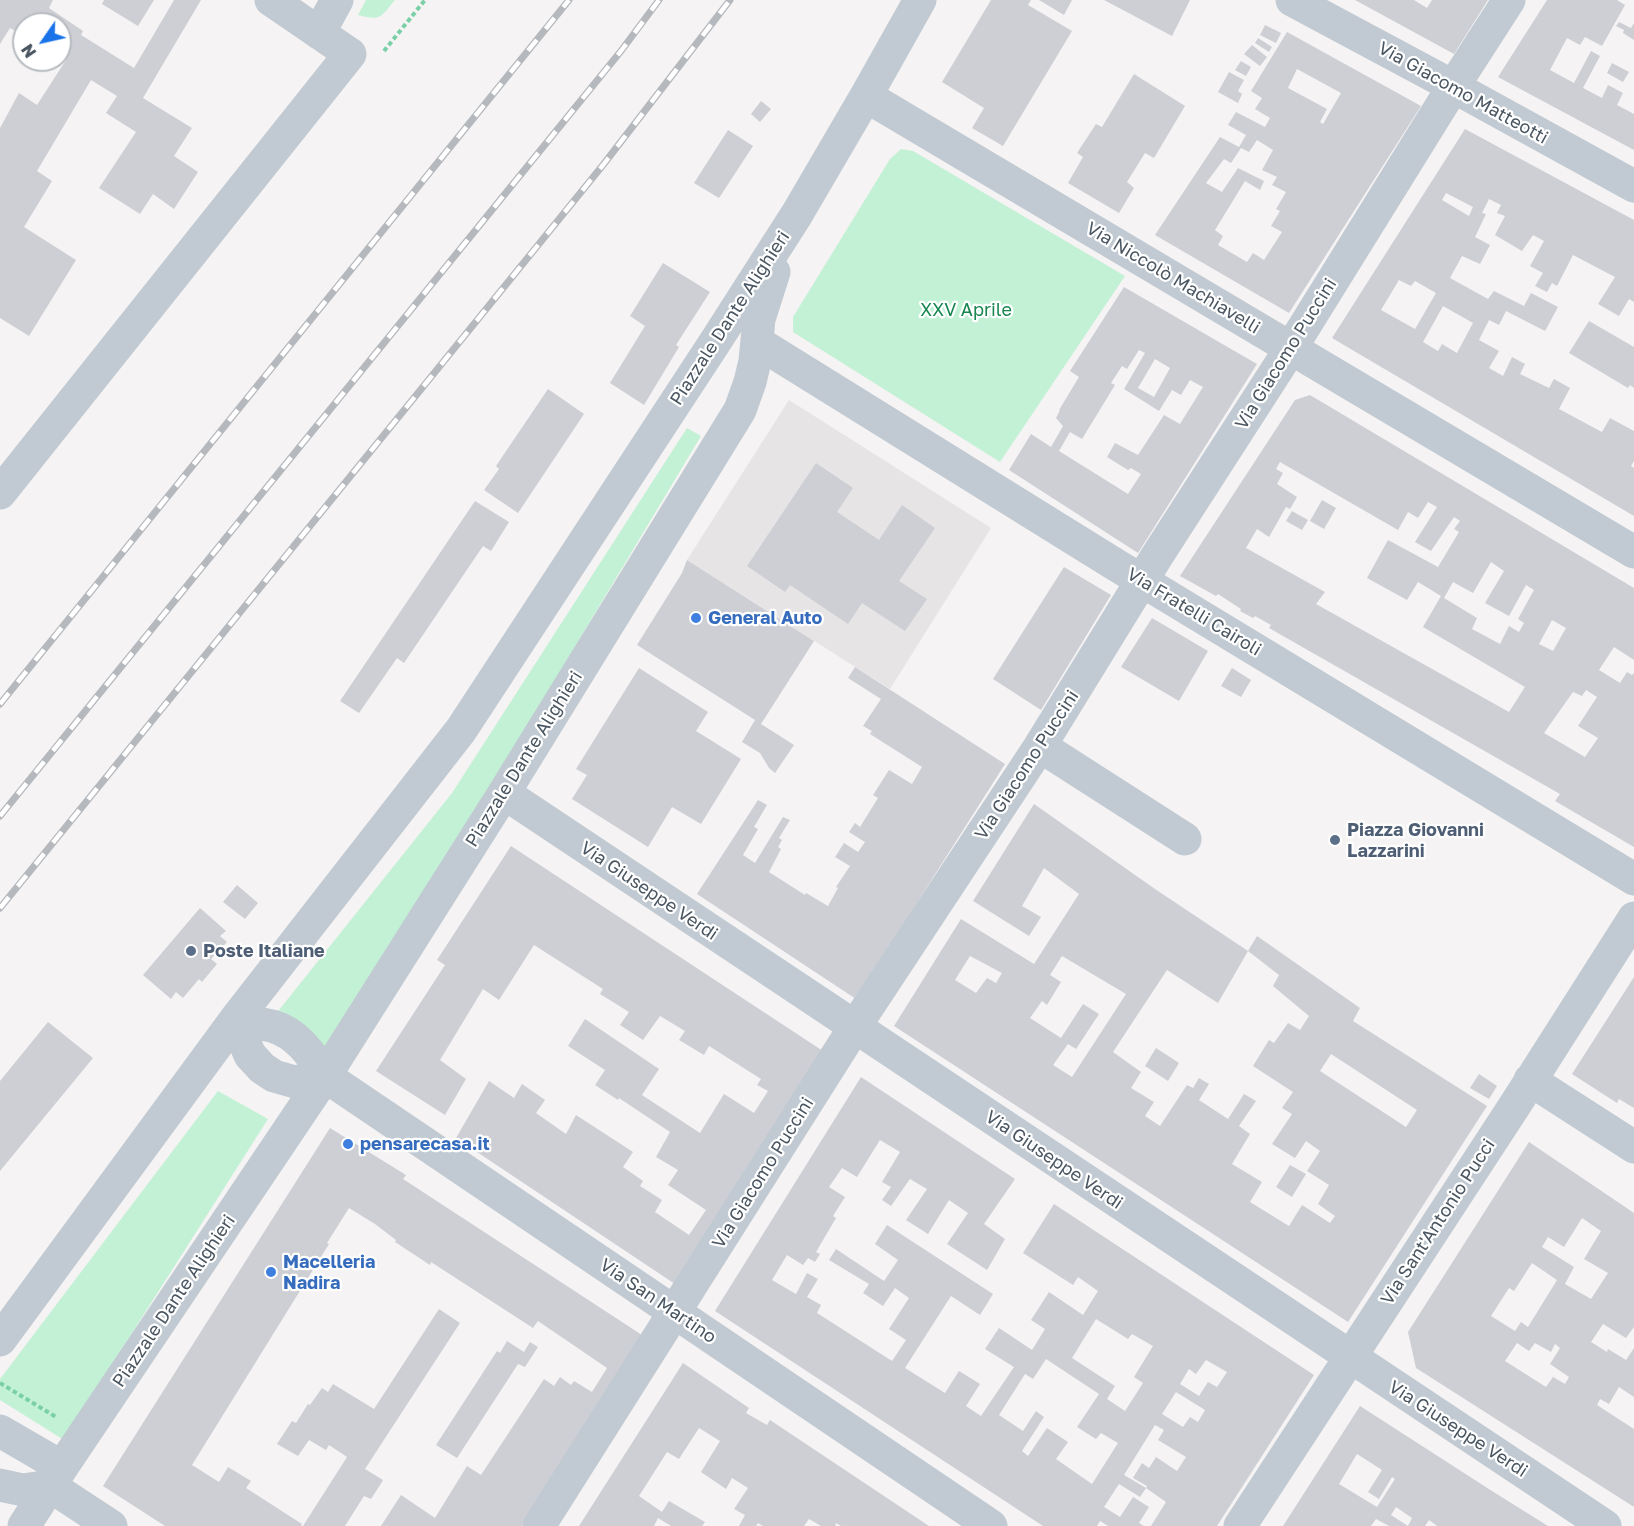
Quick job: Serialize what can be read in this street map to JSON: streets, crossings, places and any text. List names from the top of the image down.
{
  "streets": {
    "street": [
      "Via Giacomo Matteotti",
      "Via Niccolò Machiavelli",
      "Piazzale Dante Alighieri",
      "Via Giacomo Puccini",
      "Via Fratelli Cairoli",
      "Via Giuseppe Verdi",
      "Via Sant'Antonio Pucci",
      "Via San Martino"
    ]
  },
  "crossings": [
    ["Via Giacomo Matteotti", "Via Giacomo Puccini"],
    ["Via Niccolò Machiavelli", "Via Giacomo Puccini"],
    ["Piazzale Dante Alighieri", "Via Fratelli Cairoli"],
    ["Piazzale Dante Alighieri", "Via Giuseppe Verdi"],
    ["Piazzale Dante Alighieri", "Via San Martino"],
    ["Via Giacomo Puccini", "Via Fratelli Cairoli"],
    ["Via Giacomo Puccini", "Via Giuseppe Verdi"],
    ["Via Giacomo Puccini", "Via San Martino"],
    ["Via Giuseppe Verdi", "Via Sant'Antonio Pucci"]
  ],
  "parks": ["XXV Aprile"],
  "places": [
    "General Auto",
    "Piazza Giovanni Lazzarini",
    "Poste Italiane",
    "pensarecasa.it",
    "Macelleria Nadira"
  ],
  "north": "bottom left"
}
